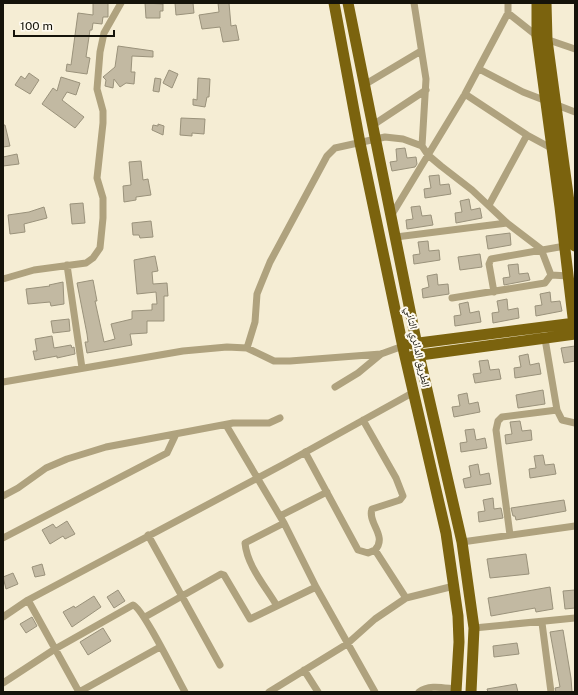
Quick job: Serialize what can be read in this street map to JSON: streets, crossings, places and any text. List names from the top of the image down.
{
  "streets": {
    "main road": ["الطريق الدائري الثاني"]
  },
  "scale_bar": "100 m"
}
